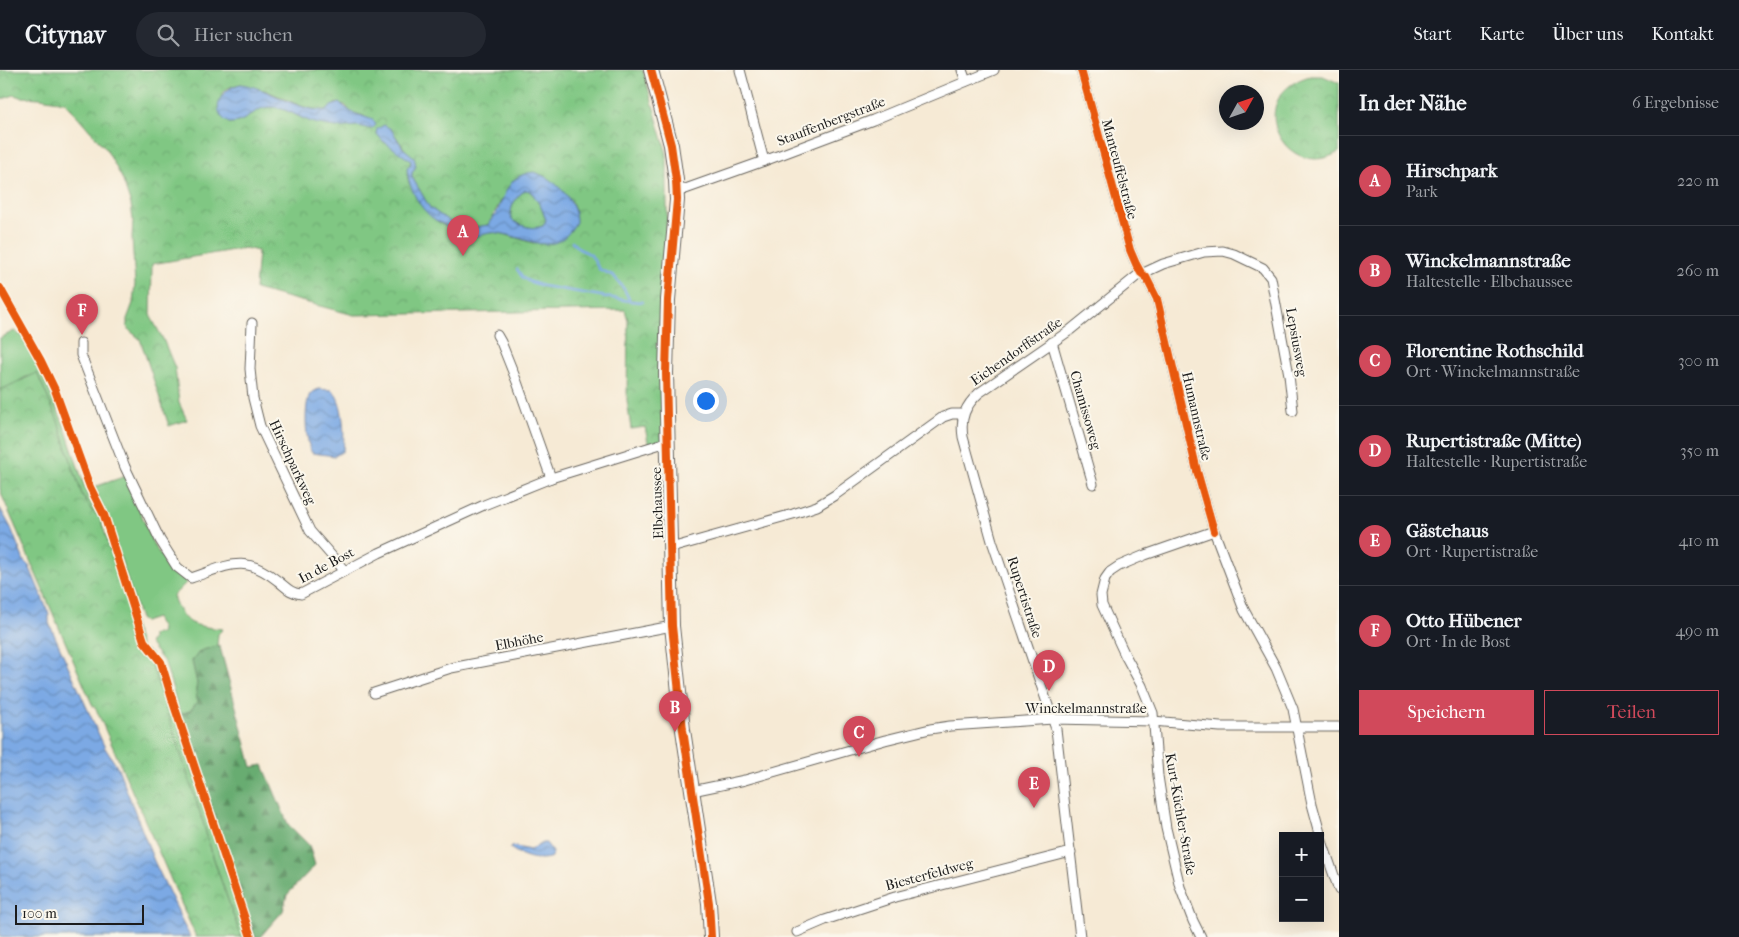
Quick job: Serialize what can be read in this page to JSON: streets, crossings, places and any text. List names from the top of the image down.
{
  "streets": {
    "main road": ["Elbchaussee"],
    "street": [
      "Stauffenbergstraße",
      "Manteuffelstraße",
      "Lepsiusweg",
      "Eichendorffstraße",
      "Chamissoweg",
      "Humannstraße",
      "Hirschparkweg",
      "In de Bost",
      "Rupertistraße",
      "Elbhöhe",
      "Winckelmannstraße",
      "Kurt-Küchler-Straße",
      "Biesterfeldweg"
    ]
  },
  "crossings": [
    ["Stauffenbergstraße", "Elbchaussee"],
    ["Manteuffelstraße", "Eichendorffstraße"],
    ["Manteuffelstraße", "Humannstraße"],
    ["Lepsiusweg", "Eichendorffstraße"],
    ["Eichendorffstraße", "Chamissoweg"],
    ["Eichendorffstraße", "Humannstraße"],
    ["Eichendorffstraße", "Rupertistraße"],
    ["Humannstraße", "Winckelmannstraße"],
    ["Humannstraße", "Kurt-Küchler-Straße"],
    ["Hirschparkweg", "In de Bost"],
    ["Elbchaussee", "In de Bost"],
    ["Elbchaussee", "Elbhöhe"],
    ["Elbchaussee", "Winckelmannstraße"],
    ["Rupertistraße", "Winckelmannstraße"],
    ["Rupertistraße", "Biesterfeldweg"],
    ["Winckelmannstraße", "Kurt-Küchler-Straße"]
  ],
  "scale_bar": "100 m",
  "north": "top right",
  "page": {
    "header": "Citynav",
    "search": "Hier suchen",
    "nav": [
      "Start",
      "Karte",
      "Über uns",
      "Kontakt"
    ],
    "heading": ["In der Nähe", "6 Ergebnisse"],
    "list": [
      {
        "mark": "A",
        "name": "Hirschpark",
        "note": "Park",
        "value": "220 m"
      },
      {
        "mark": "B",
        "name": "Winckelmannstraße",
        "note": "Haltestelle · Elbchaussee",
        "value": "260 m"
      },
      {
        "mark": "C",
        "name": "Florentine Rothschild",
        "note": "Ort · Winckelmannstraße",
        "value": "300 m"
      },
      {
        "mark": "D",
        "name": "Rupertistraße (Mitte)",
        "note": "Haltestelle · Rupertistraße",
        "value": "350 m"
      },
      {
        "mark": "E",
        "name": "Gästehaus",
        "note": "Ort · Rupertistraße",
        "value": "410 m"
      },
      {
        "mark": "F",
        "name": "Otto Hübener",
        "note": "Ort · In de Bost",
        "value": "490 m"
      }
    ],
    "pins": [
      "A",
      "F",
      "D",
      "B",
      "C",
      "E"
    ],
    "buttons": ["Speichern", "Teilen"],
    "map_buttons": ["+", "−"],
    "scale": "100 m"
  }
}
